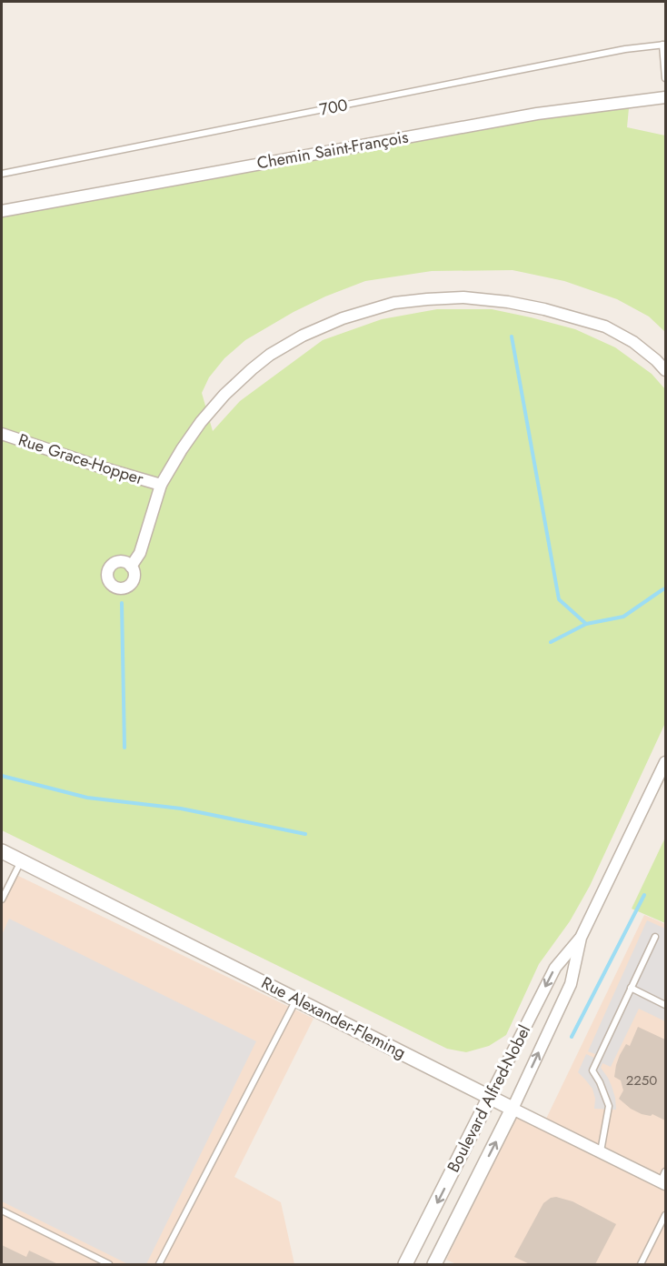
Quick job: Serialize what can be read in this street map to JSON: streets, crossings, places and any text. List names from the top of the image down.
{
  "streets": {
    "street": [
      "Chemin Saint-François",
      "Rue Grace-Hopper",
      "Rue Alexander-Fleming",
      "Boulevard Alfred-Nobel"
    ],
    "lane": ["700"]
  },
  "crossings": [
    ["Rue Alexander-Fleming", "Boulevard Alfred-Nobel"]
  ],
  "house_numbers": ["2250"]
}
